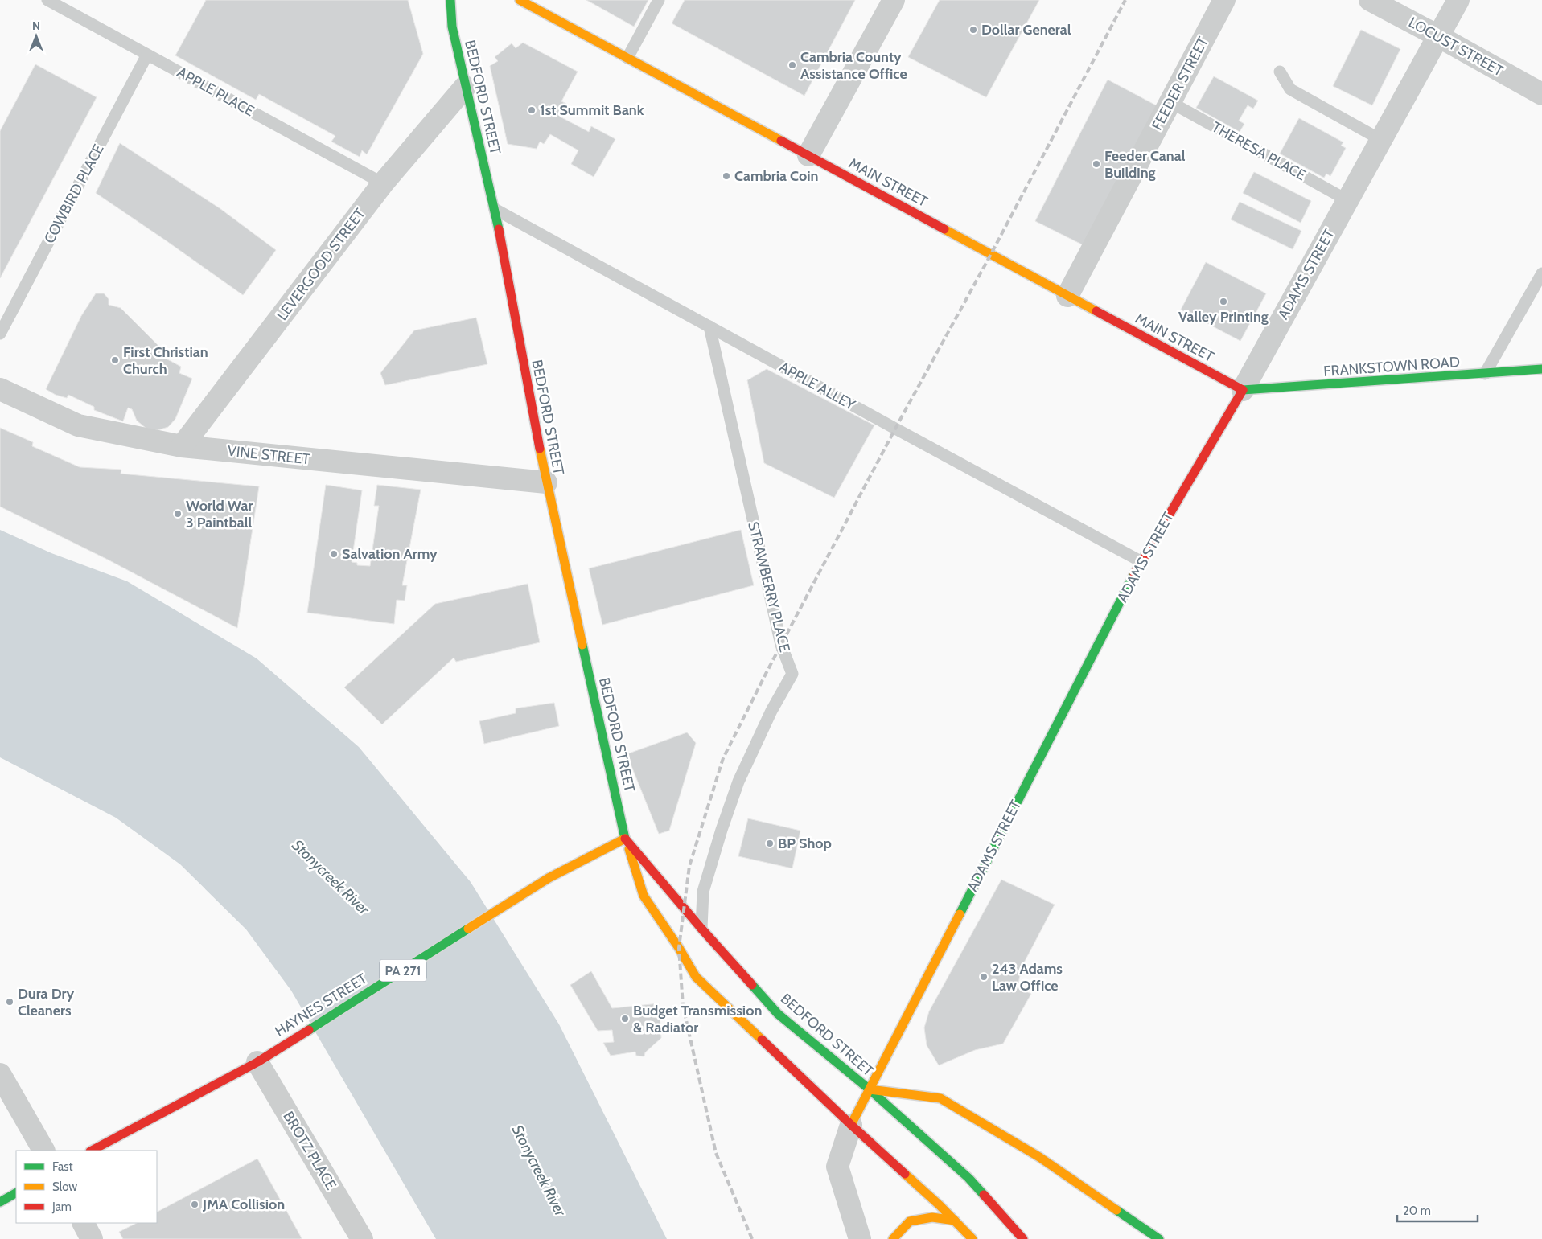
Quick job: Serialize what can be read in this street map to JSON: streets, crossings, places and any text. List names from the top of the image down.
{
  "streets": {
    "main road": [
      "BEDFORD STREET",
      "MAIN STREET",
      "ADAMS STREET",
      "FRANKSTOWN ROAD",
      "PA 271",
      "HAYNES STREET"
    ],
    "street": [
      "LOCUST STREET",
      "FEEDER STREET",
      "LEVERGOOD STREET",
      "VINE STREET",
      "BROTZ PLACE"
    ],
    "lane": [
      "APPLE PLACE",
      "THERESA PLACE",
      "COWBIRD PLACE",
      "APPLE ALLEY",
      "STRAWBERRY PLACE"
    ]
  },
  "crossings": [
    ["LOCUST STREET", "ADAMS STREET"],
    ["FEEDER STREET", "THERESA PLACE"],
    ["FEEDER STREET", "MAIN STREET"],
    ["APPLE PLACE", "COWBIRD PLACE"],
    ["APPLE PLACE", "LEVERGOOD STREET"],
    ["BEDFORD STREET", "LEVERGOOD STREET"],
    ["BEDFORD STREET", "ADAMS STREET"],
    ["BEDFORD STREET", "APPLE ALLEY"],
    ["BEDFORD STREET", "VINE STREET"],
    ["BEDFORD STREET", "STRAWBERRY PLACE"],
    ["BEDFORD STREET", "HAYNES STREET"],
    ["THERESA PLACE", "ADAMS STREET"],
    ["MAIN STREET", "ADAMS STREET"],
    ["MAIN STREET", "FRANKSTOWN ROAD"],
    ["LEVERGOOD STREET", "VINE STREET"],
    ["ADAMS STREET", "FRANKSTOWN ROAD"],
    ["ADAMS STREET", "APPLE ALLEY"],
    ["APPLE ALLEY", "STRAWBERRY PLACE"],
    ["HAYNES STREET", "BROTZ PLACE"]
  ],
  "water": ["Stonycreek River"],
  "places": [
    "Dollar General",
    "Cambria County Assistance Office",
    "1st Summit Bank",
    "Feeder Canal Building",
    "Cambria Coin",
    "Valley Printing",
    "First Christian Church",
    "World War 3 Paintball",
    "Salvation Army",
    "BP Shop",
    "243 Adams Law Office",
    "Dura Dry Cleaners",
    "Budget Transmission & Radiator",
    "JMA Collision"
  ],
  "legend": ["Fast", "Slow", "Jam"],
  "scale_bar": "20 m",
  "north": "top"
}
